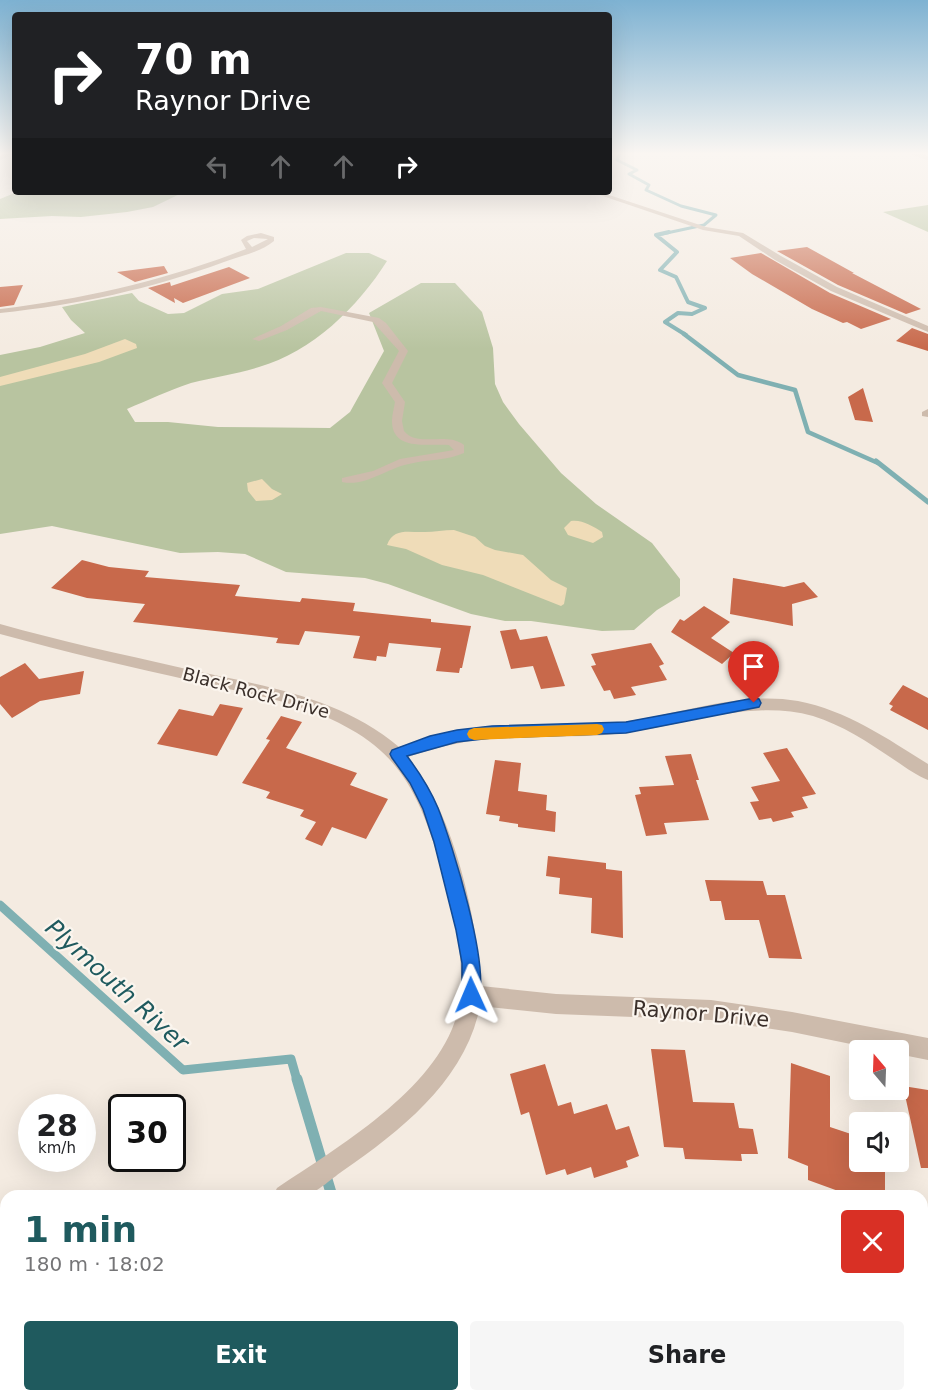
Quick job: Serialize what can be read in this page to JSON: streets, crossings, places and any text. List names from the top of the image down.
{
  "streets": {
    "street": ["Black Rock Drive", "Raynor Drive"]
  },
  "crossings": [
    ["Black Rock Drive", "Raynor Drive"]
  ],
  "water": ["Plymouth River"],
  "north": "top",
  "page": {
    "turn": ["70 m", "Raynor Drive"],
    "speed": "28 km/h",
    "limit": "30",
    "heading": ["1 min", "180 m · 18:02"],
    "buttons": ["Exit", "Share"]
  }
}
